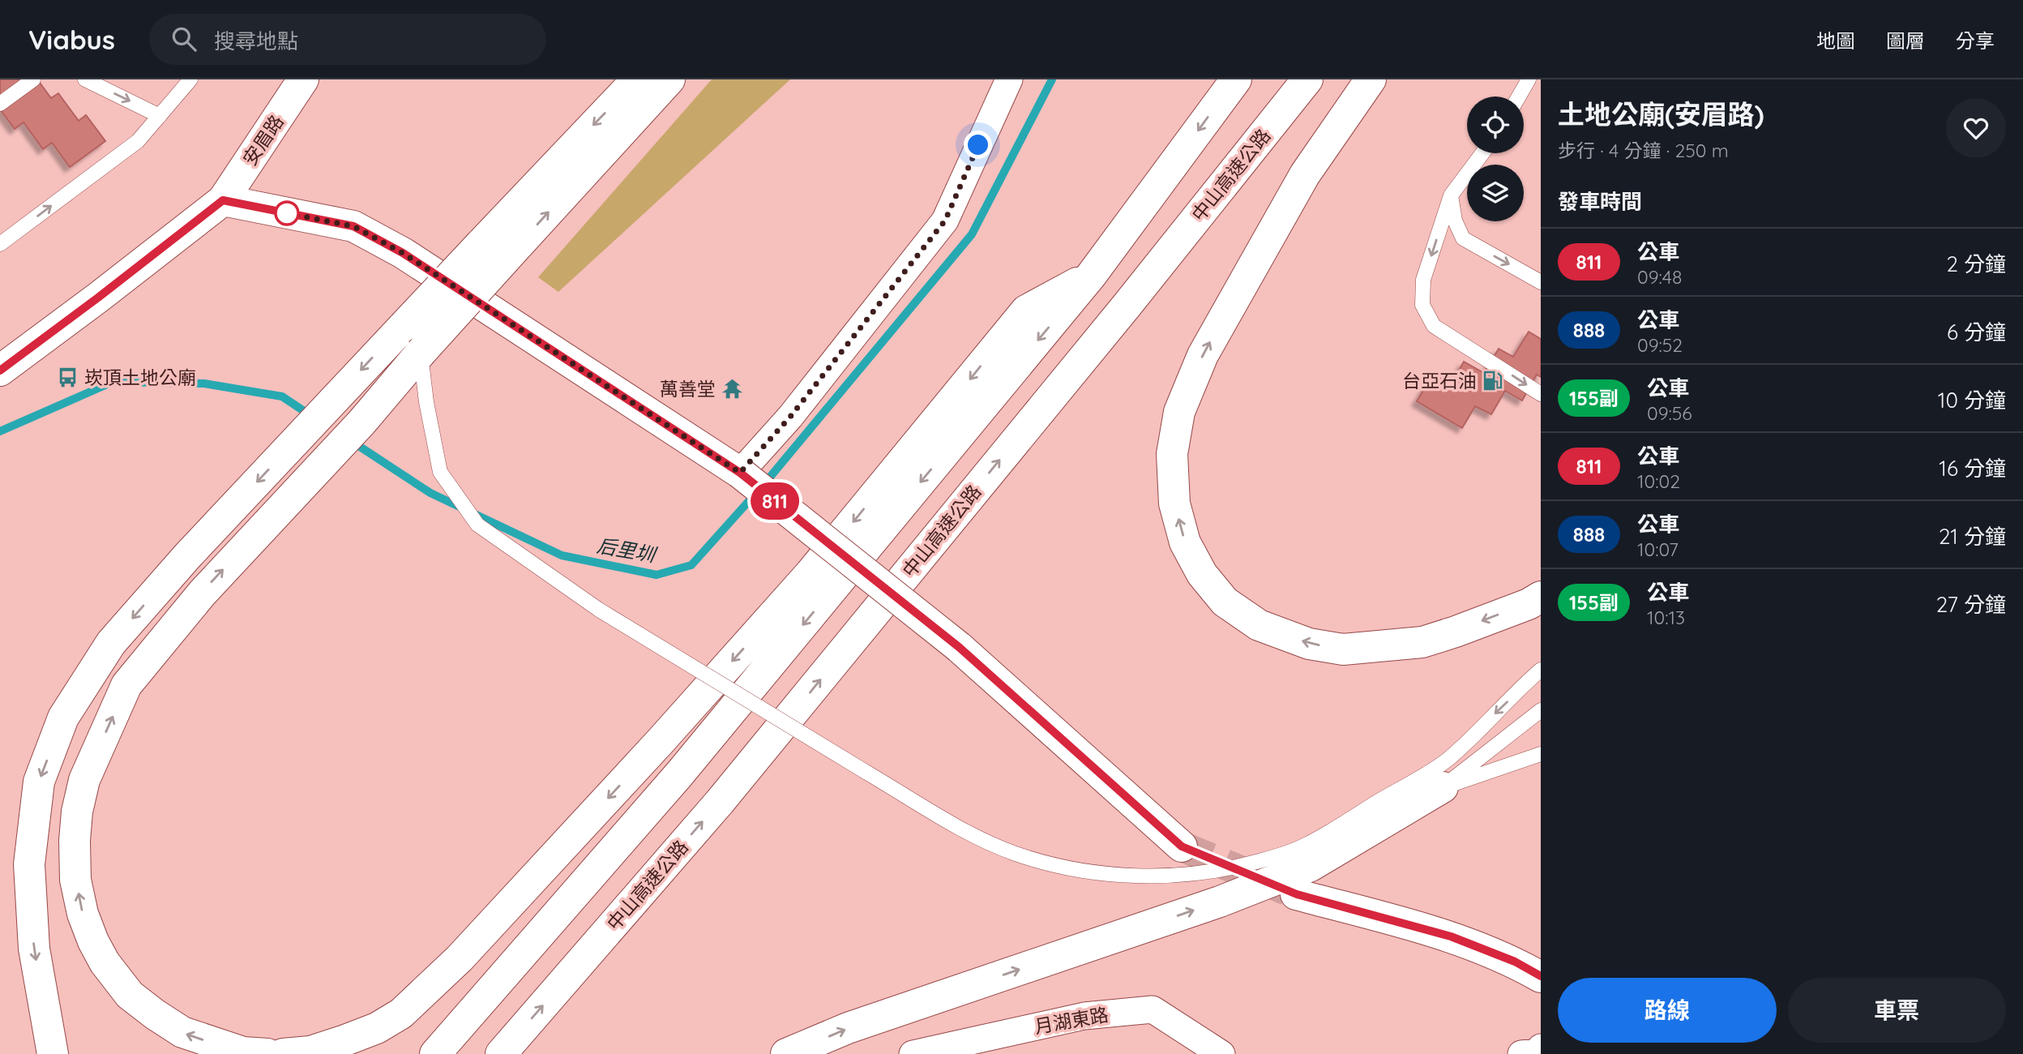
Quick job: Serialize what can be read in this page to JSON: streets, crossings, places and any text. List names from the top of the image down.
{
  "streets": {
    "main road": ["安眉路", "中山高速公路"],
    "street": ["月湖東路"]
  },
  "water": ["后里圳"],
  "places": {
    "bus stop": ["崁頂土地公廟"],
    "fuel station": ["台亞石油"],
    "temple": ["萬善堂"]
  },
  "lines": ["bus line 811"],
  "page": {
    "header": "Viabus",
    "search": "搜尋地點",
    "nav": ["地圖", "圖層", "分享"],
    "on_map": "811",
    "heading": [
      ["土地公廟(安眉路)", "步行 · 4 分鐘 · 250 m"],
      "發車時間"
    ],
    "list": [
      {
        "mark": "811",
        "name": "公車",
        "note": "09:48",
        "value": "2 分鐘"
      },
      {
        "mark": "888",
        "name": "公車",
        "note": "09:52",
        "value": "6 分鐘"
      },
      {
        "mark": "155副",
        "name": "公車",
        "note": "09:56",
        "value": "10 分鐘"
      },
      {
        "mark": "811",
        "name": "公車",
        "note": "10:02",
        "value": "16 分鐘"
      },
      {
        "mark": "888",
        "name": "公車",
        "note": "10:07",
        "value": "21 分鐘"
      },
      {
        "mark": "155副",
        "name": "公車",
        "note": "10:13",
        "value": "27 分鐘"
      }
    ],
    "buttons": ["路線", "車票"]
  }
}
